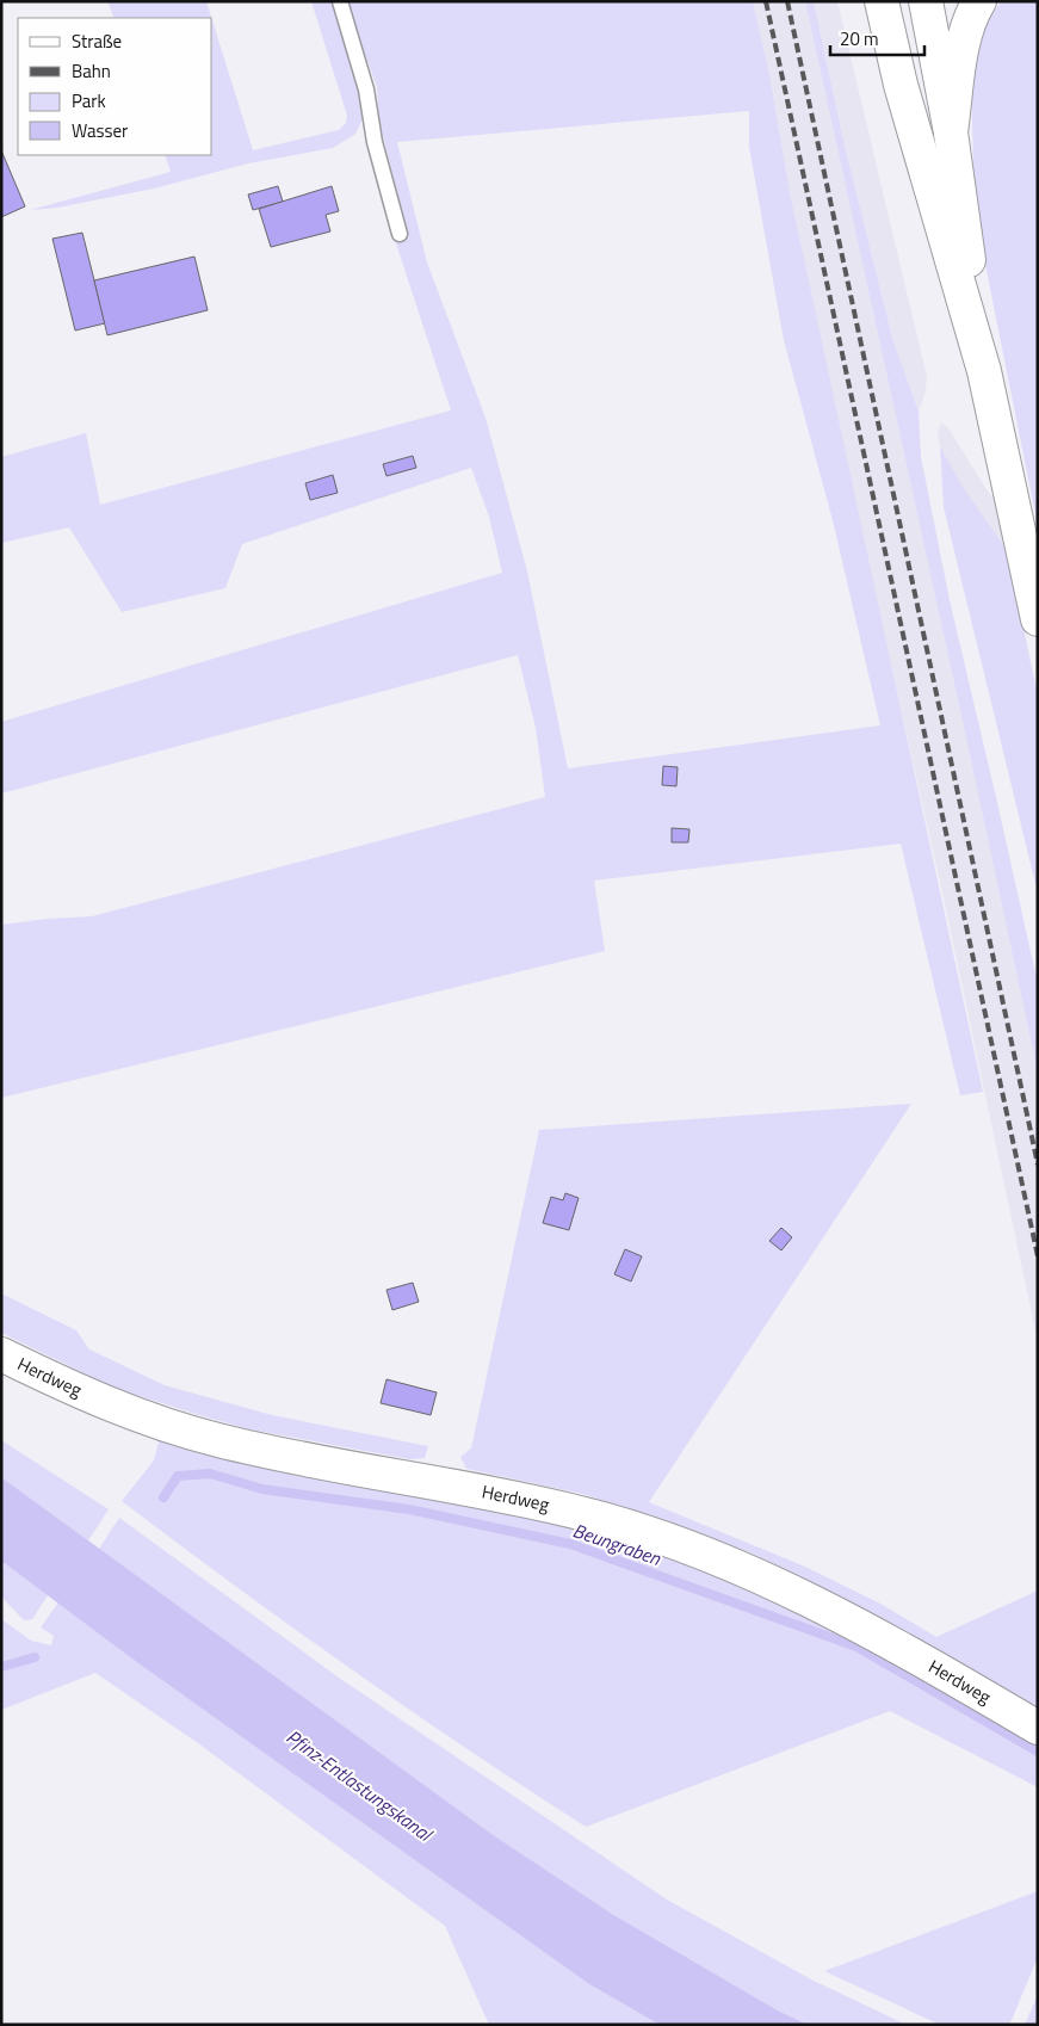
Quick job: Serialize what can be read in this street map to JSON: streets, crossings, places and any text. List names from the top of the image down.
{
  "streets": {
    "main road": ["Herdweg"]
  },
  "water": ["Beungraben", "Pfinz-Entlastungskanal"],
  "legend": [
    "Straße",
    "Bahn",
    "Park",
    "Wasser"
  ],
  "scale_bar": "20 m"
}
